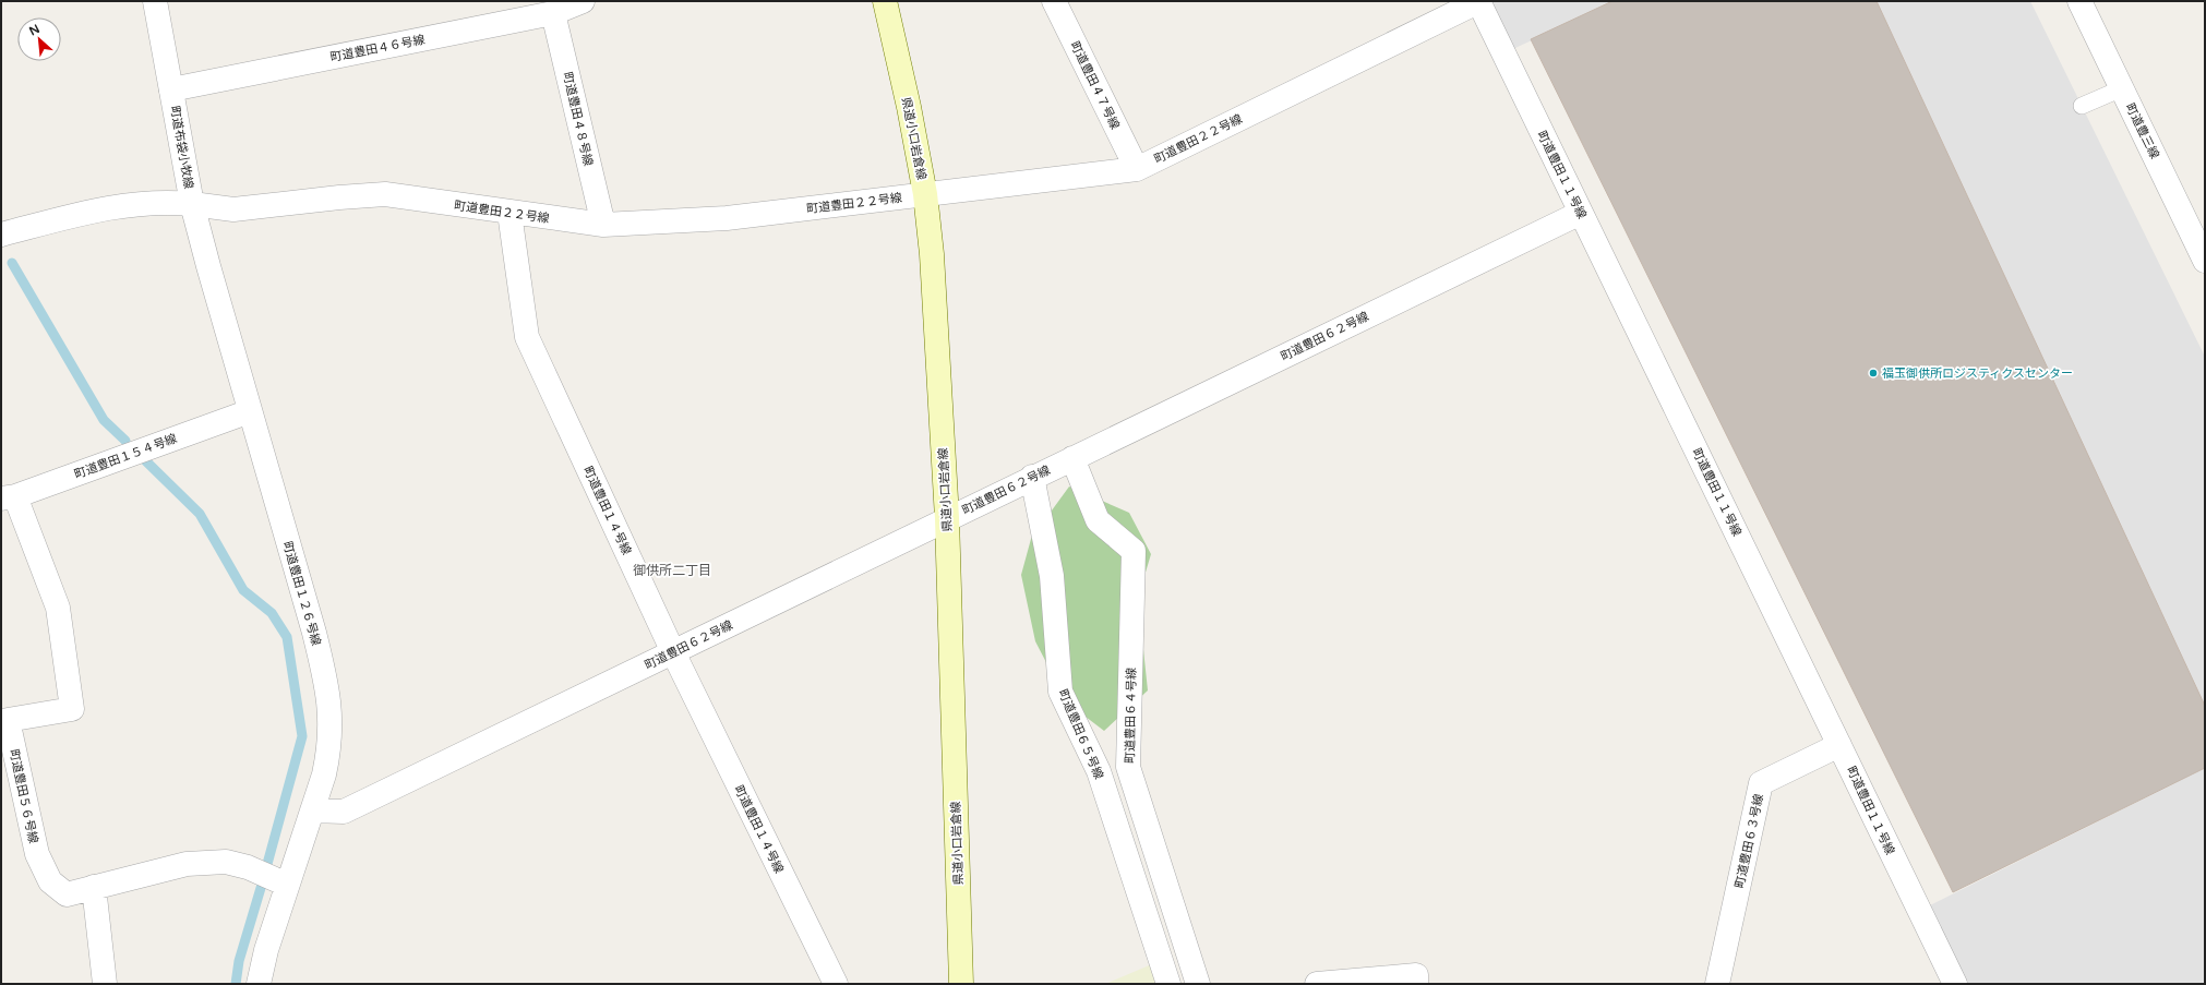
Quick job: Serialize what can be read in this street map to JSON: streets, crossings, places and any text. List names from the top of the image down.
{
  "streets": {
    "main road": ["県道小口岩倉線"],
    "street": [
      "町道豊田４６号線",
      "町道豊田４７号線",
      "町道豊田４８号線",
      "町道豊三線",
      "町道豊田２２号線",
      "町道布袋小牧線",
      "町道豊田１１号線",
      "町道豊田６２号線",
      "町道豊田１５４号線",
      "町道豊田１４号線",
      "町道豊田１２６号線",
      "町道豊田６４号線",
      "町道豊田６５号線",
      "町道豊田５６号線",
      "町道豊田６３号線"
    ]
  },
  "crossings": [
    ["町道豊田４６号線", "町道豊田４８号線"],
    ["町道豊田４６号線", "町道布袋小牧線"],
    ["町道豊田４７号線", "町道豊田２２号線"],
    ["町道豊田４８号線", "町道豊田２２号線"],
    ["県道小口岩倉線", "町道豊田２２号線"],
    ["県道小口岩倉線", "町道豊田６２号線"],
    ["町道豊田２２号線", "町道布袋小牧線"],
    ["町道豊田２２号線", "町道豊田１１号線"],
    ["町道豊田２２号線", "町道豊田１４号線"],
    ["町道豊田２２号線", "町道豊田１２６号線"],
    ["町道布袋小牧線", "町道豊田１２６号線"],
    ["町道豊田１１号線", "町道豊田６２号線"],
    ["町道豊田１１号線", "町道豊田６３号線"],
    ["町道豊田６２号線", "町道豊田１４号線"],
    ["町道豊田６２号線", "町道豊田１２６号線"],
    ["町道豊田６２号線", "町道豊田６４号線"],
    ["町道豊田６２号線", "町道豊田６５号線"],
    ["町道豊田１５４号線", "町道豊田１２６号線"],
    ["町道豊田１５４号線", "町道豊田５６号線"],
    ["町道豊田１２６号線", "町道豊田５６号線"]
  ],
  "districts": ["御供所二丁目"],
  "places": ["福玉御供所ロジスティクスセンター"],
  "north": "top left"
}
